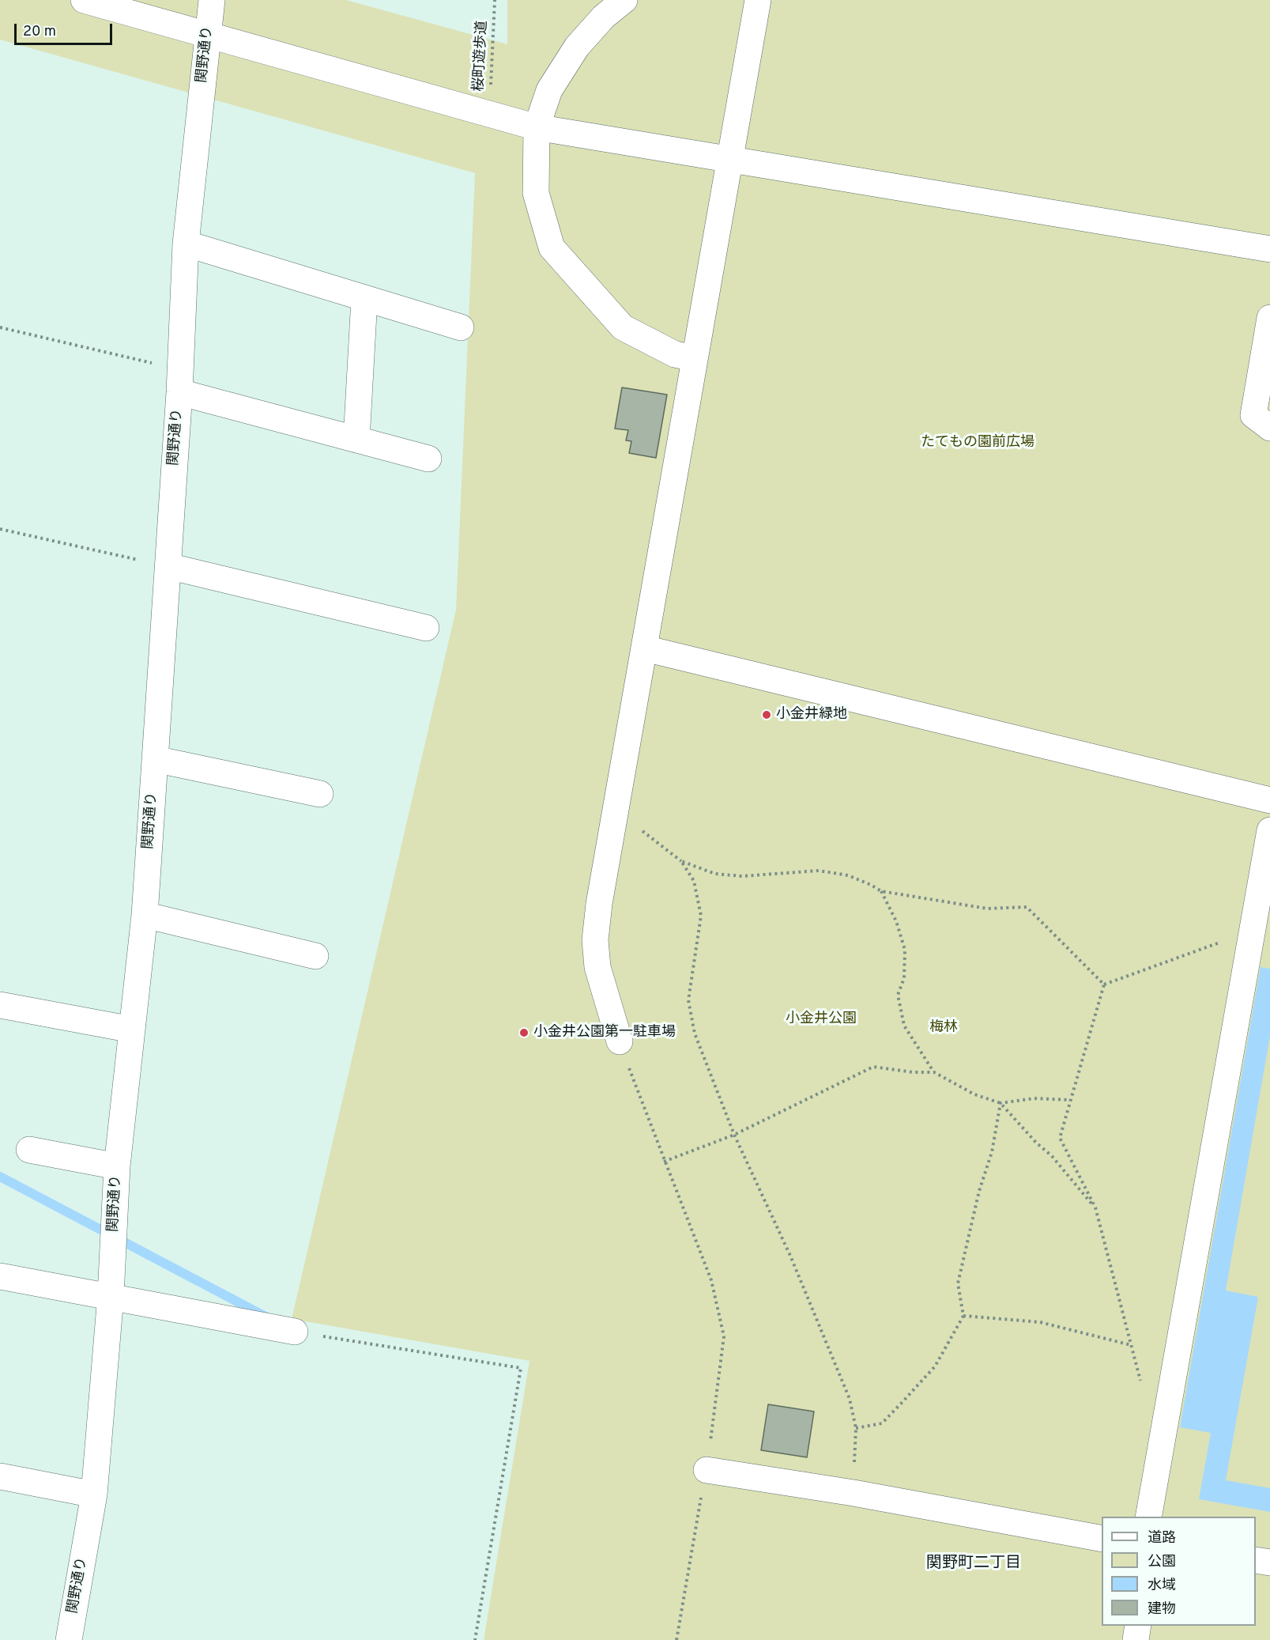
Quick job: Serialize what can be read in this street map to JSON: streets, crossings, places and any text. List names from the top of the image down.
{
  "streets": {
    "street": ["関野通り"],
    "path": ["桜町遊歩道"]
  },
  "districts": ["関野町二丁目"],
  "parks": ["たてもの園前広場", "小金井公園", "梅林"],
  "places": ["小金井緑地", "小金井公園第一駐車場"],
  "legend": [
    "道路",
    "公園",
    "水域",
    "建物"
  ],
  "scale_bar": "20 m"
}
